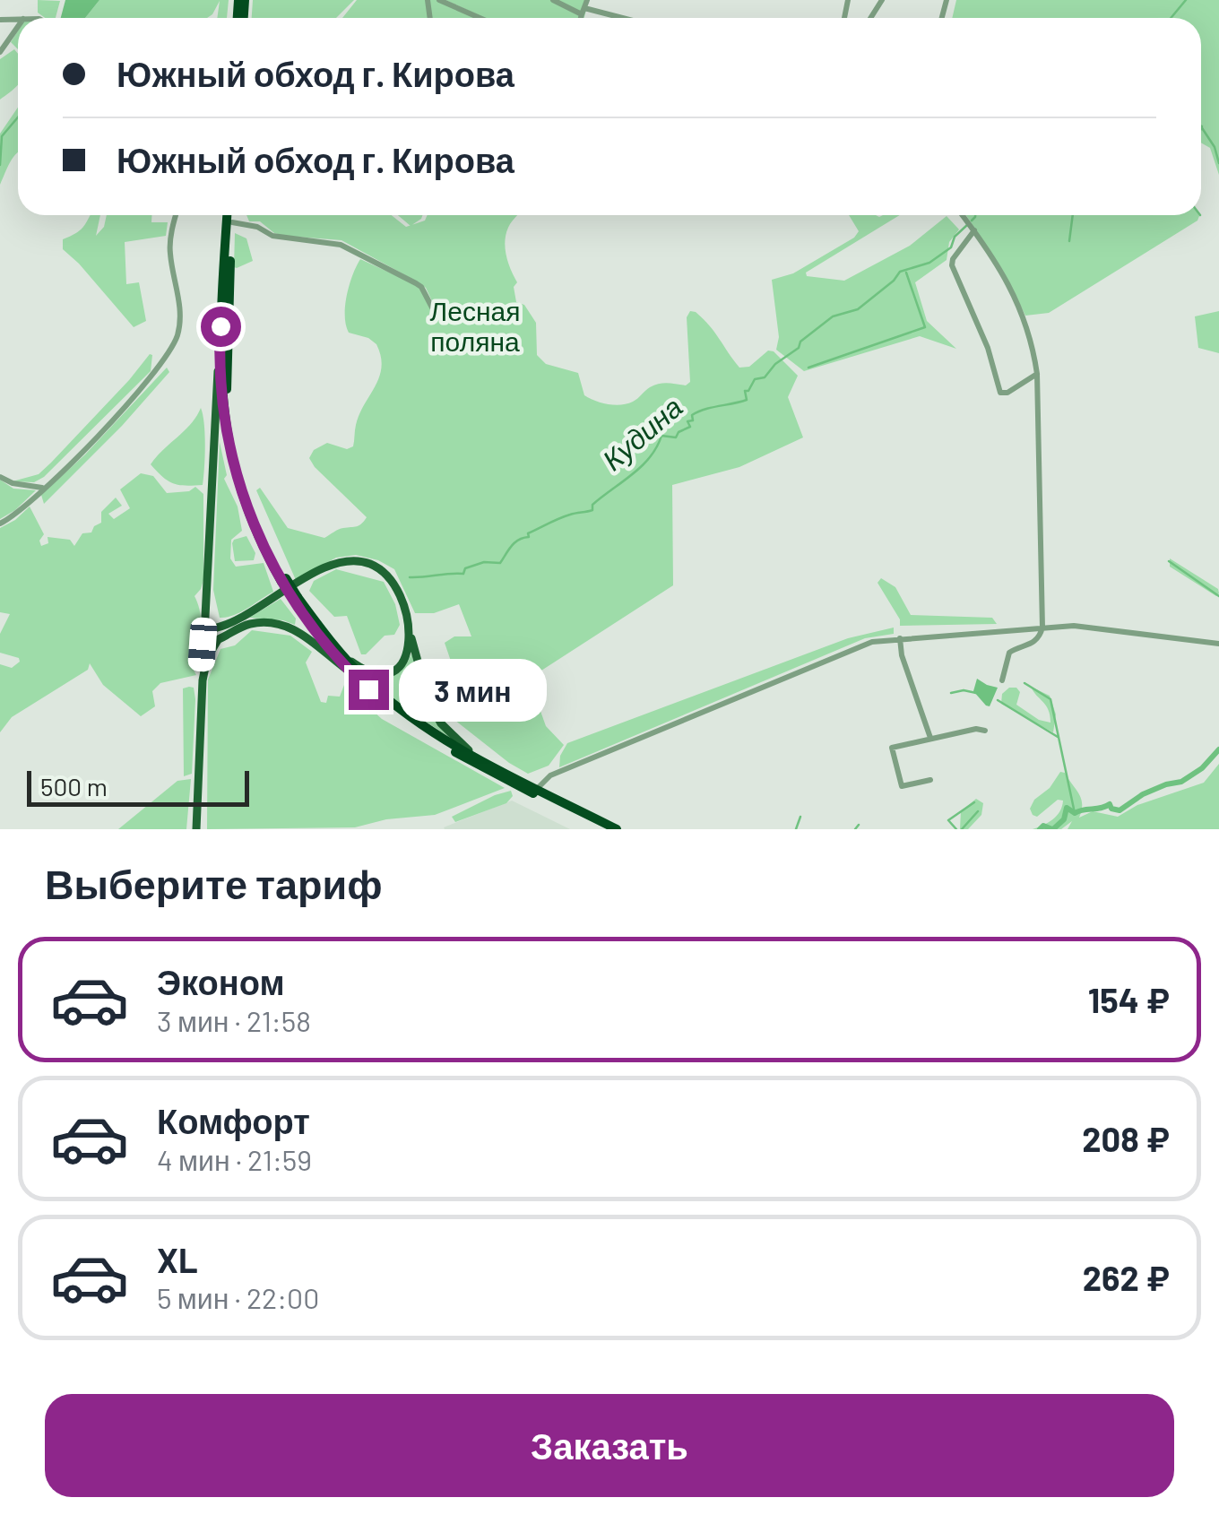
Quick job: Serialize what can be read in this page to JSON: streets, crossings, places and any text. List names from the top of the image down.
{
  "water": ["Кудина"],
  "parks": ["Лесная поляна"],
  "scale_bar": "500 m",
  "page": {
    "banner": ["Южный обход г. Кирова", "Южный обход г. Кирова"],
    "bubble": "3 мин",
    "scale": "500 m",
    "heading": "Выберите тариф",
    "list": [
      {
        "name": "Эконом",
        "note": "3 мин · 21:58",
        "value": "154 ₽"
      },
      {
        "name": "Комфорт",
        "note": "4 мин · 21:59",
        "value": "208 ₽"
      },
      {
        "name": "XL",
        "note": "5 мин · 22:00",
        "value": "262 ₽"
      }
    ],
    "buttons": "Заказать"
  }
}
